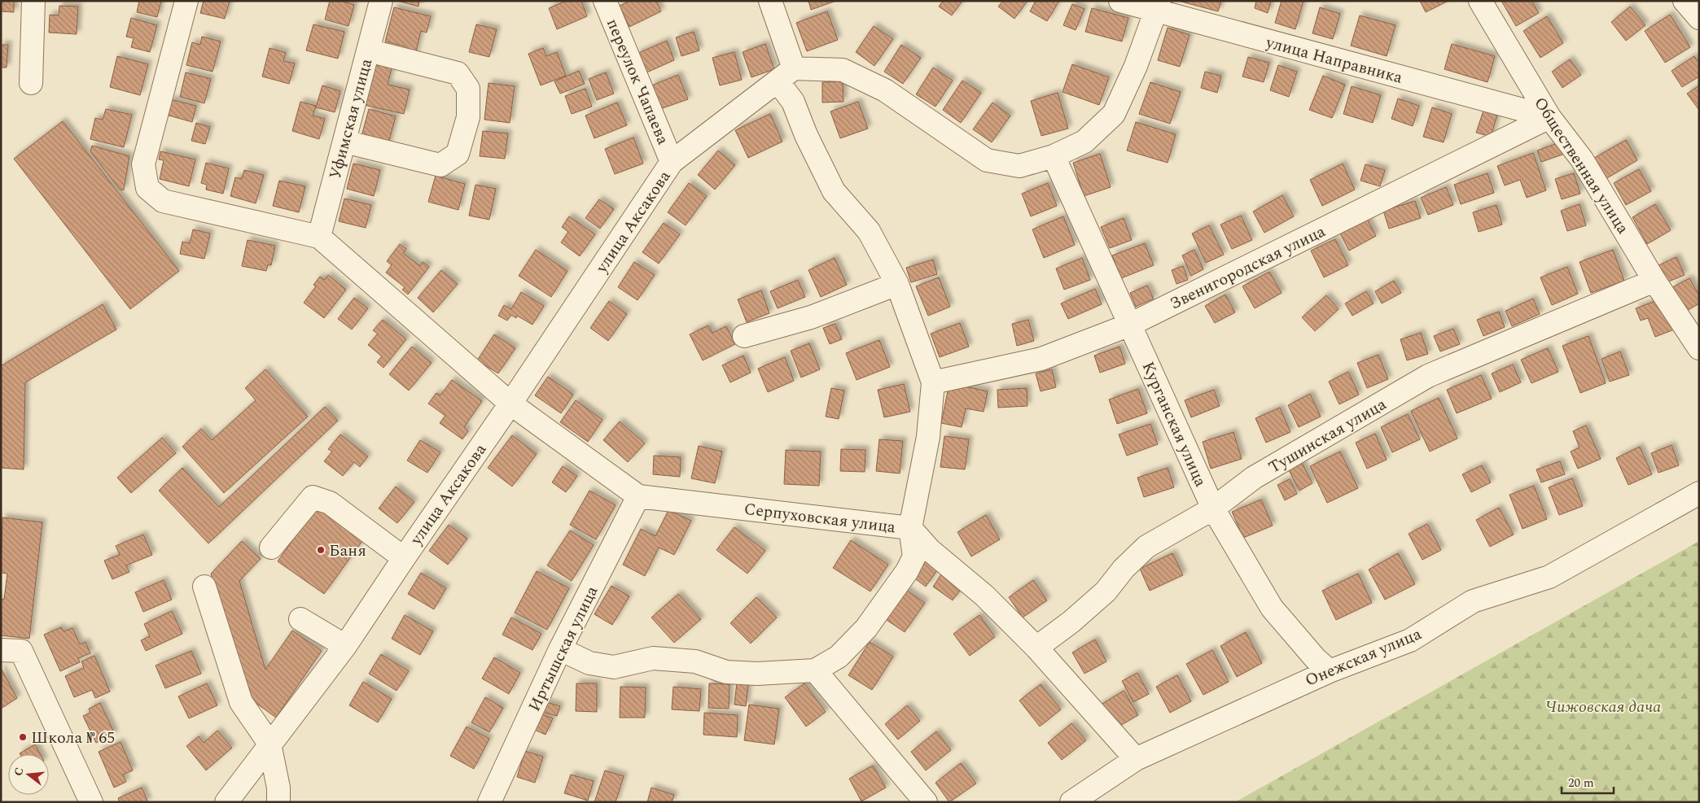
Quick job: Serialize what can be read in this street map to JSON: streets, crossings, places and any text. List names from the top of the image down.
{
  "streets": {
    "street": [
      "улица Направника",
      "переулок Чапаева",
      "Уфимская улица",
      "Общественная улица",
      "улица Аксакова",
      "Звенигородская улица",
      "Курганская улица",
      "Тушинская улица",
      "Серпуховская улица",
      "Иртышская улица",
      "Онежская улица"
    ]
  },
  "crossings": [
    ["улица Направника", "Общественная улица"],
    ["улица Направника", "Звенигородская улица"],
    ["переулок Чапаева", "улица Аксакова"],
    ["Уфимская улица", "Серпуховская улица"],
    ["Общественная улица", "Звенигородская улица"],
    ["Общественная улица", "Тушинская улица"],
    ["улица Аксакова", "Серпуховская улица"],
    ["Звенигородская улица", "Курганская улица"],
    ["Курганская улица", "Тушинская улица"],
    ["Курганская улица", "Онежская улица"],
    ["Тушинская улица", "Серпуховская улица"],
    ["Серпуховская улица", "Иртышская улица"],
    ["Серпуховская улица", "Онежская улица"]
  ],
  "parks": ["Чижовская дача"],
  "places": ["Баня", "Школа № 65"],
  "scale_bar": "20 m",
  "north": "left"
}
